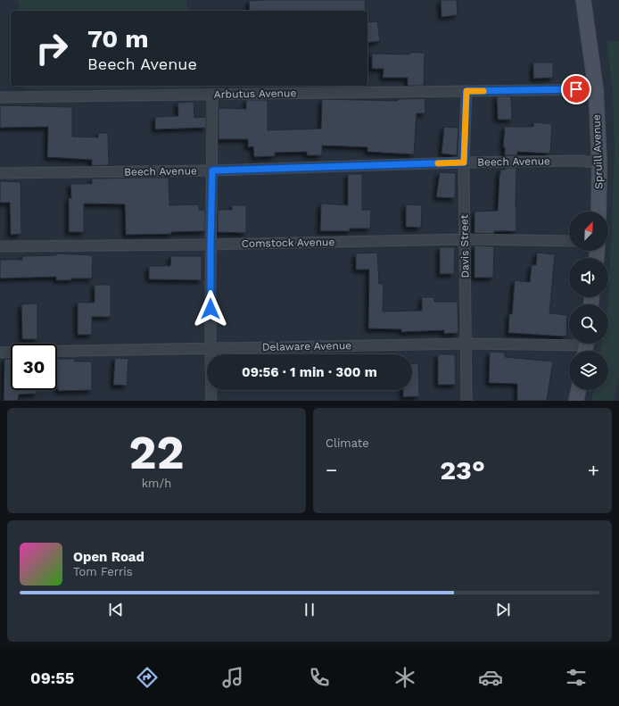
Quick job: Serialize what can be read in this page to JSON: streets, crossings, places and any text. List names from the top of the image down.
{
  "streets": {
    "street": [
      "Arbutus Avenue",
      "Spruill Avenue",
      "Beech Avenue",
      "Comstock Avenue",
      "Davis Street",
      "Delaware Avenue"
    ]
  },
  "crossings": [
    ["Arbutus Avenue", "Spruill Avenue"],
    ["Arbutus Avenue", "Davis Street"],
    ["Spruill Avenue", "Beech Avenue"],
    ["Beech Avenue", "Davis Street"],
    ["Comstock Avenue", "Davis Street"],
    ["Davis Street", "Delaware Avenue"]
  ],
  "north": "top right",
  "page": {
    "turn": ["70 m", "Beech Avenue"],
    "limit": "30",
    "trip": "09:56 · 1 min · 300 m",
    "tile": [
      ["22", "km/h"],
      "Climate"
    ],
    "heat": ["−", "23°", "+"],
    "song": ["Open Road", "Tom Ferris"],
    "tabs": "09:55"
  }
}
